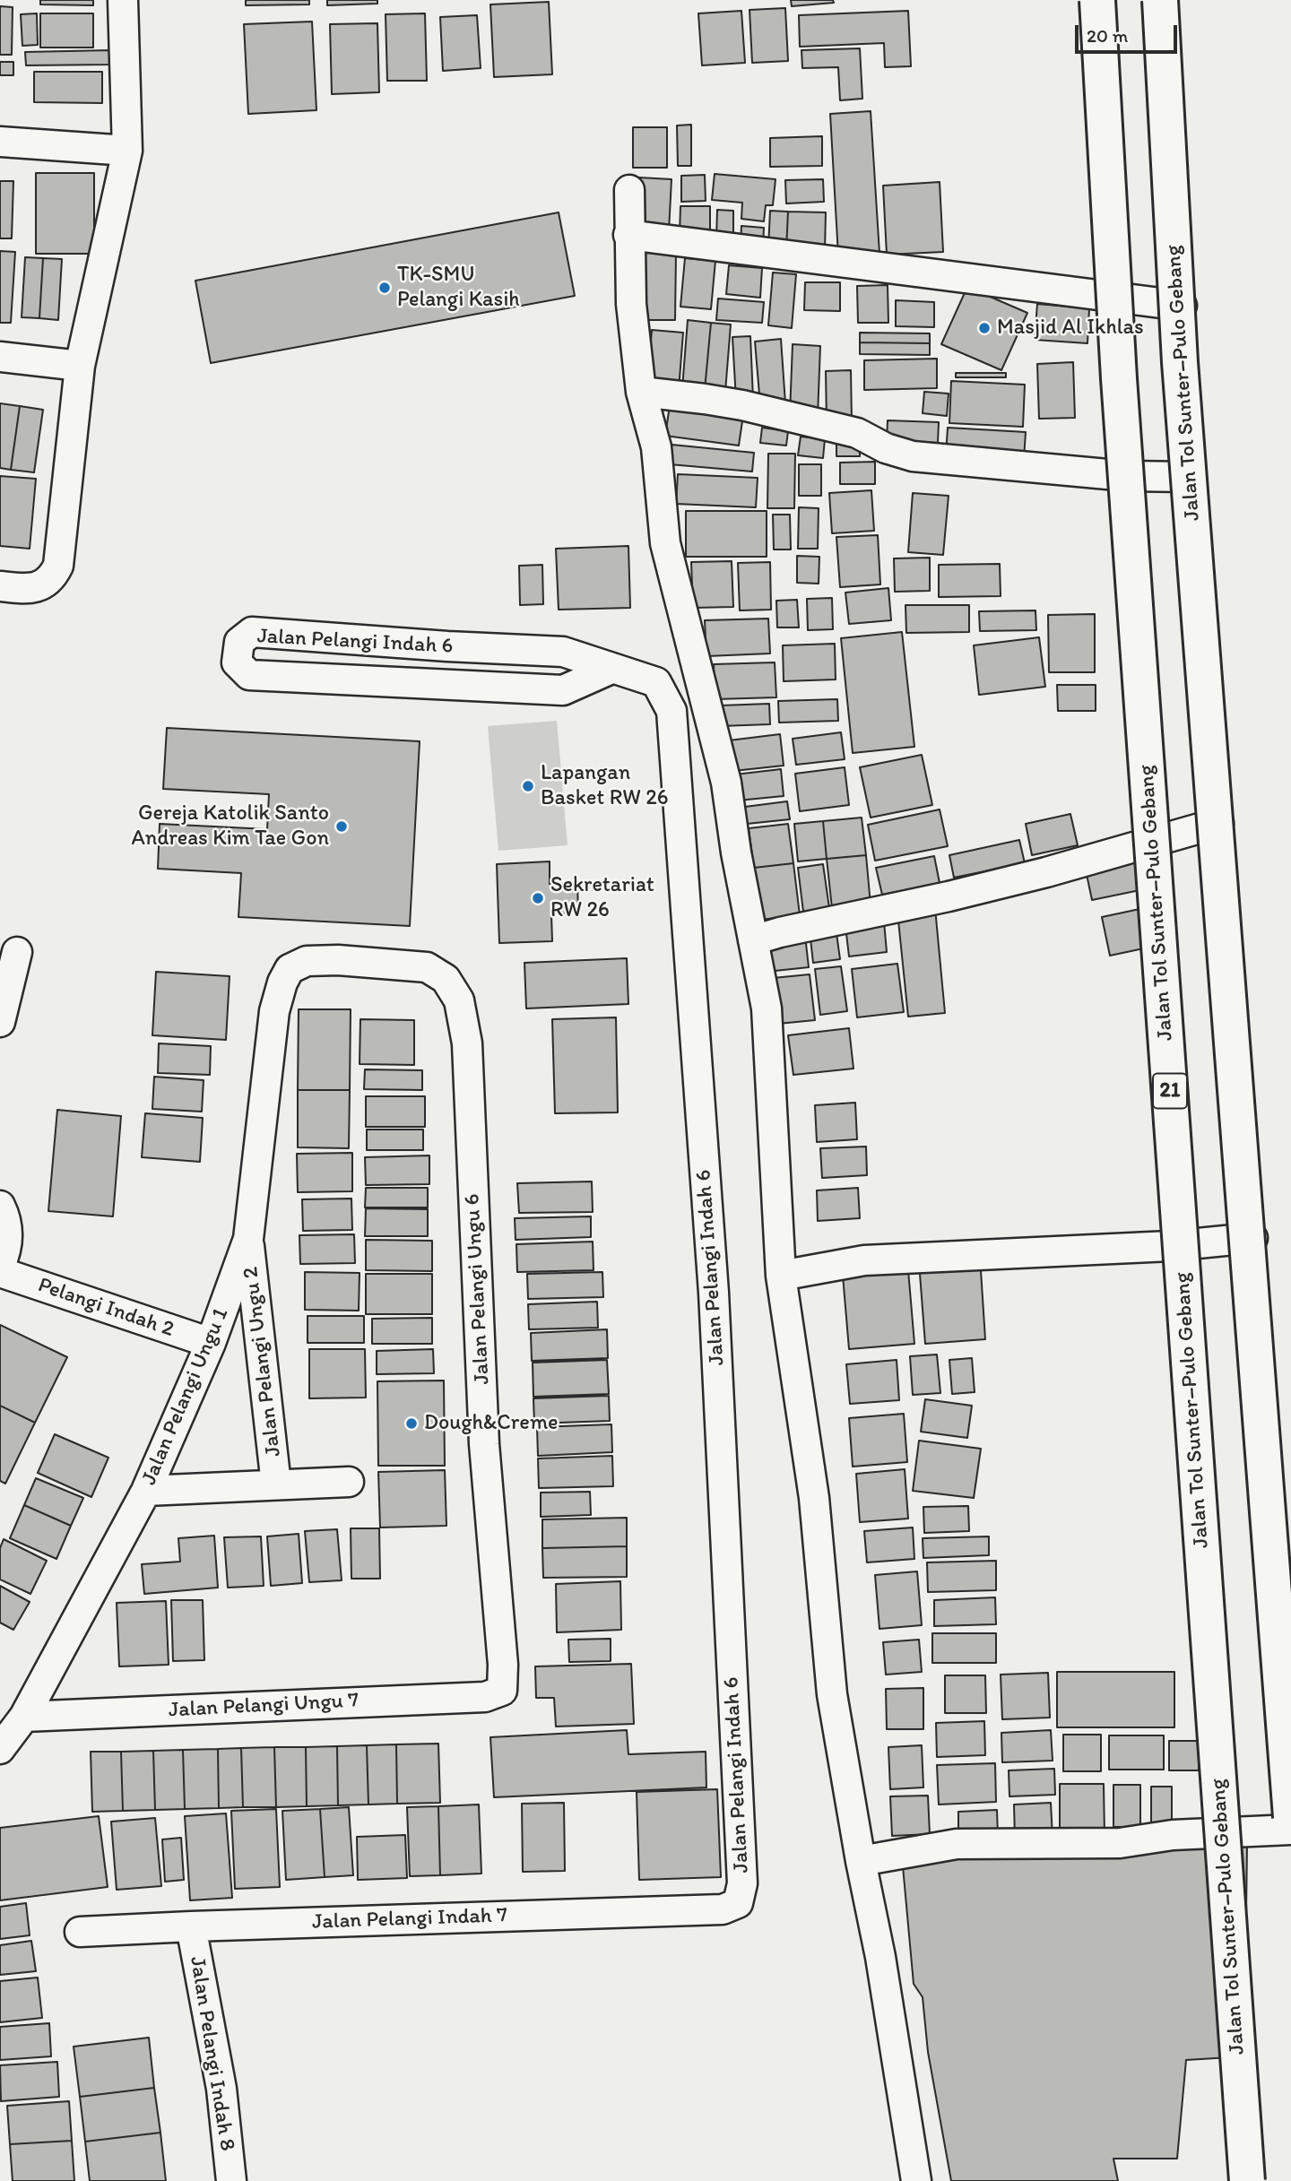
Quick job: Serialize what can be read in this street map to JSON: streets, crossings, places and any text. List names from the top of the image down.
{
  "streets": {
    "highway": ["Jalan Tol Sunter–Pulo Gebang", "21"],
    "street": [
      "Jalan Pelangi Indah 6",
      "Jalan Pelangi Ungu 6",
      "Pelangi Indah 2",
      "Jalan Pelangi Ungu 2",
      "Jalan Pelangi Ungu 1",
      "Jalan Pelangi Ungu 7",
      "Jalan Pelangi Indah 7",
      "Jalan Pelangi Indah 8"
    ]
  },
  "crossings": [
    ["Jalan Pelangi Indah 6", "Jalan Pelangi Indah 7"],
    ["Jalan Pelangi Ungu 6", "Jalan Pelangi Ungu 1"],
    ["Jalan Pelangi Ungu 6", "Jalan Pelangi Ungu 7"],
    ["Pelangi Indah 2", "Jalan Pelangi Ungu 1"],
    ["Jalan Pelangi Ungu 2", "Jalan Pelangi Ungu 1"],
    ["Jalan Pelangi Ungu 1", "Jalan Pelangi Ungu 7"],
    ["Jalan Pelangi Indah 7", "Jalan Pelangi Indah 8"]
  ],
  "places": [
    "TK-SMU Pelangi Kasih",
    "Masjid Al Ikhlas",
    "Lapangan Basket RW 26",
    "Gereja Katolik Santo Andreas Kim Tae Gon",
    "Sekretariat RW 26",
    "Dough&Creme"
  ],
  "scale_bar": "20 m"
}
